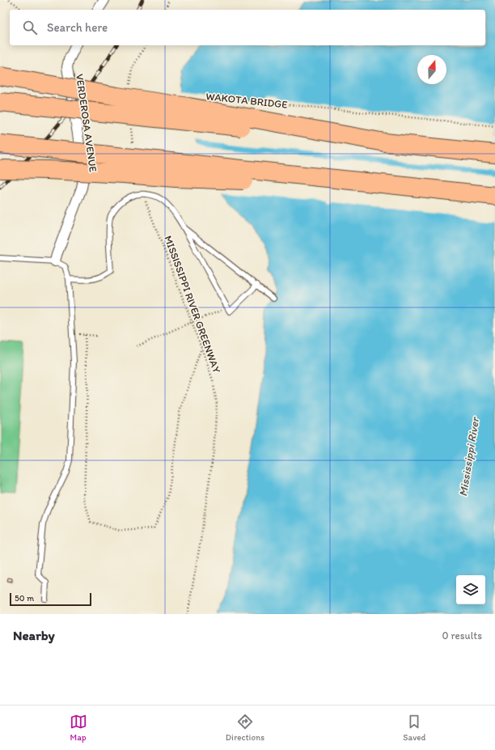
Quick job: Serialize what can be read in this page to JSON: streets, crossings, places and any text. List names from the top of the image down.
{
  "streets": {
    "street": ["VERDEROSA AVENUE"],
    "path": ["WAKOTA BRIDGE", "MISSISSIPPI RIVER GREENWAY"]
  },
  "water": ["Mississippi River"],
  "scale_bar": "50 m",
  "north": "top",
  "page": {
    "search": "Search here",
    "scale": "50 m",
    "heading": ["Nearby", "0 results"],
    "nav": ["Map", "Directions", "Saved"]
  }
}
